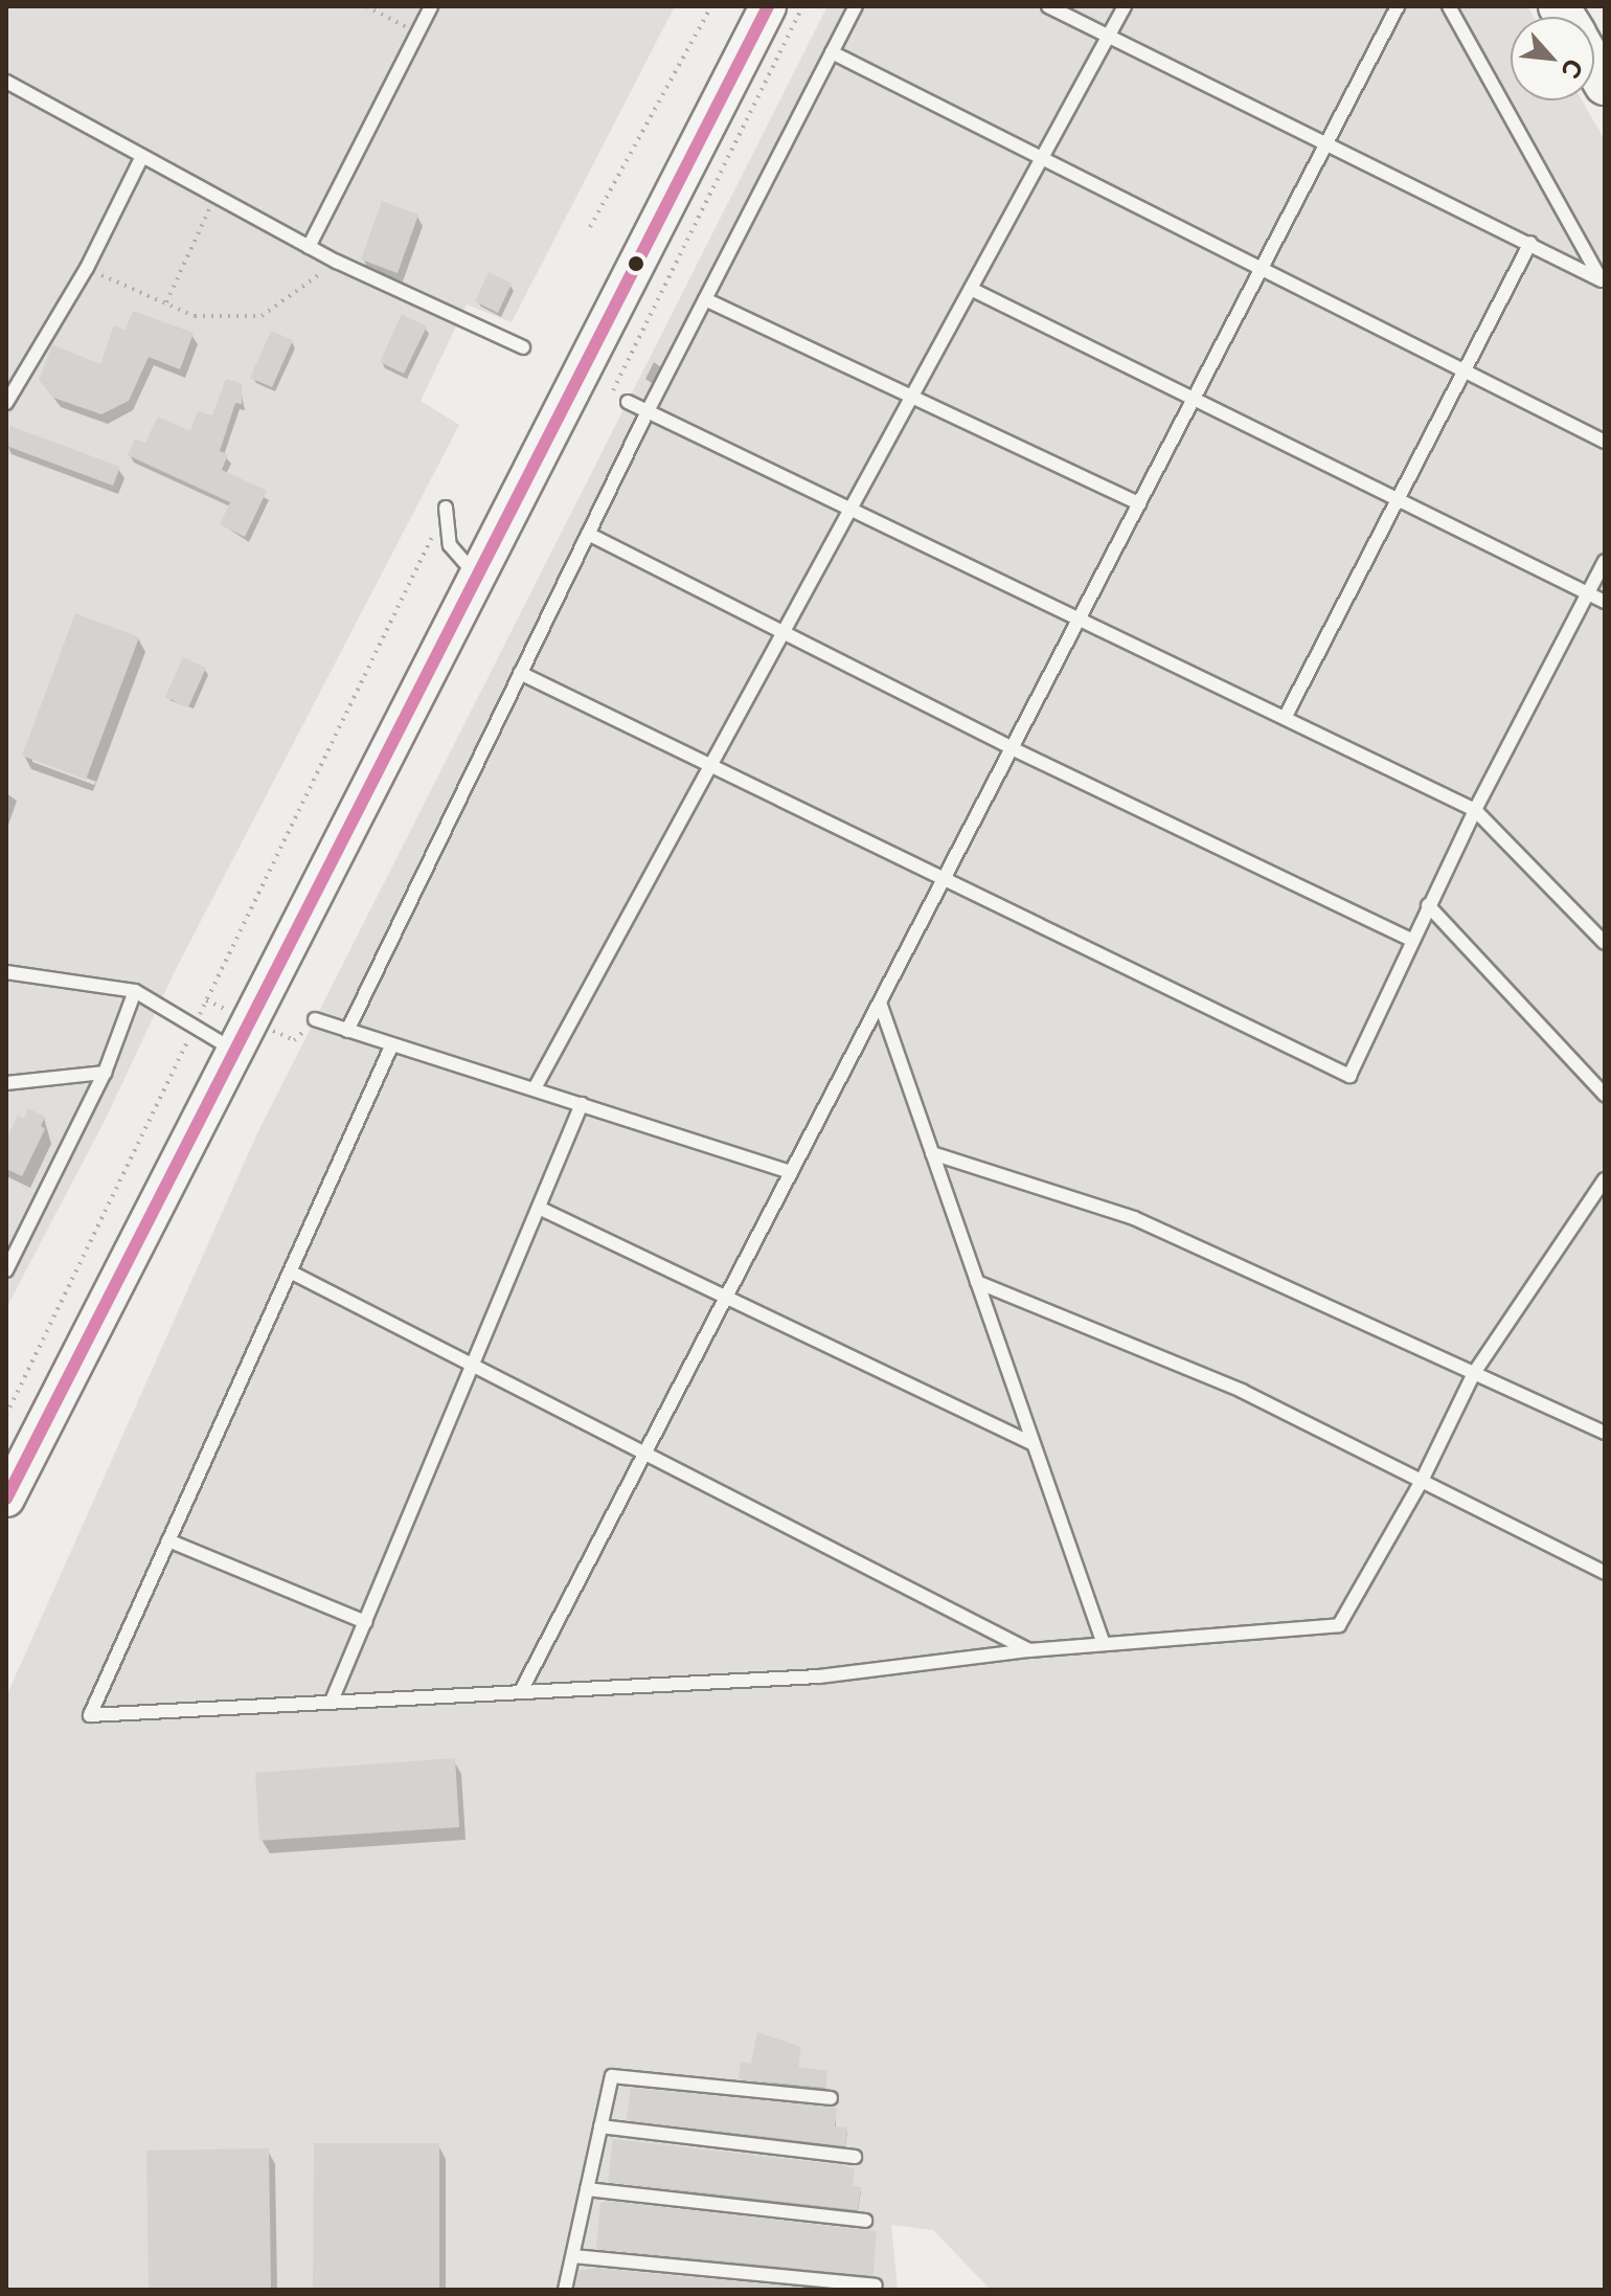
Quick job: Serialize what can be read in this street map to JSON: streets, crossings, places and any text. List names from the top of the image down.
{
  "north": "bottom right"
}
